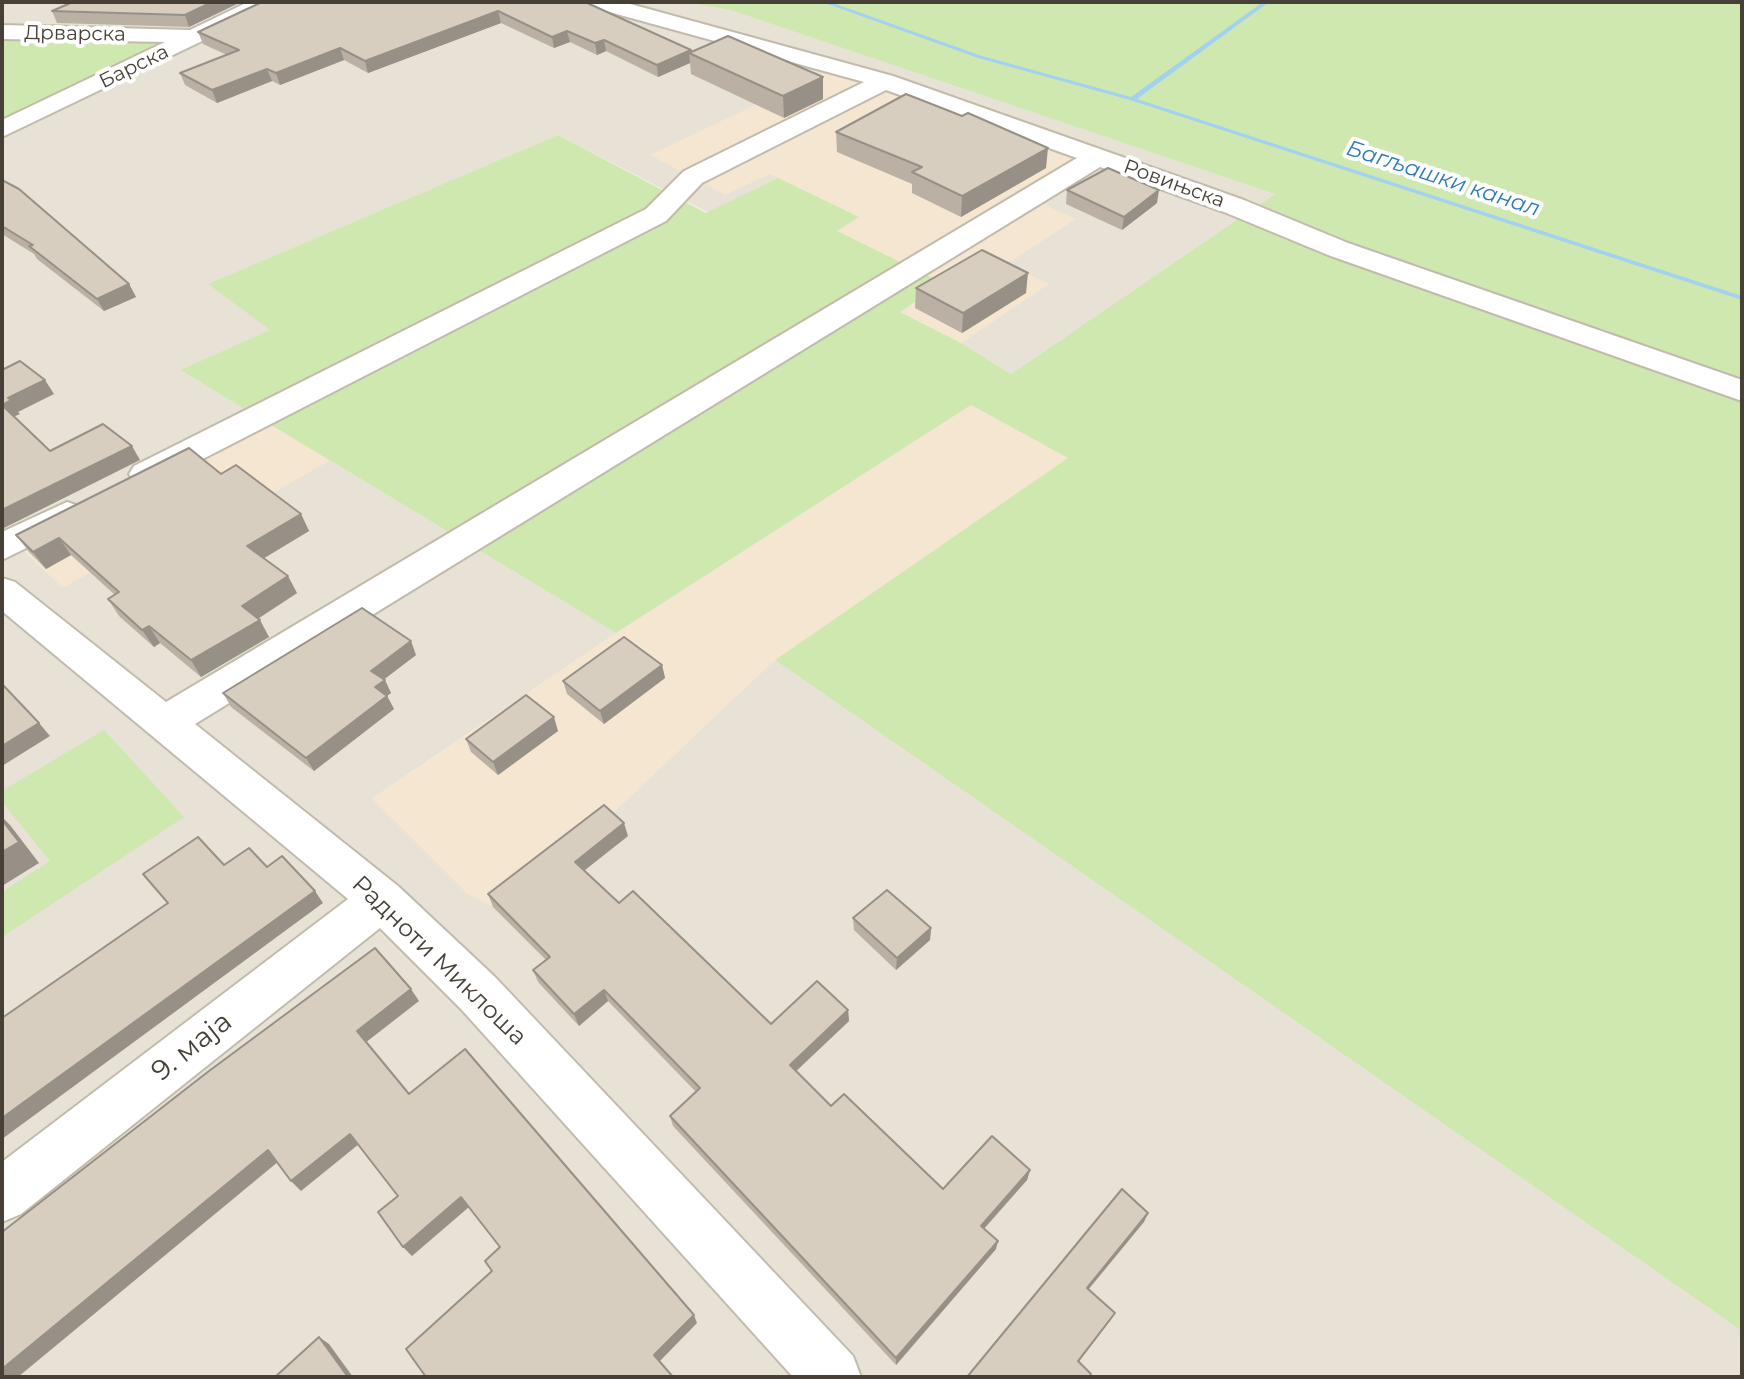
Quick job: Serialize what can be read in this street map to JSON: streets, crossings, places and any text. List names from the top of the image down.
{
  "streets": {
    "street": [
      "Дрварска",
      "Барска",
      "Ровињска",
      "Радноти Миклоша",
      "9. маја"
    ]
  },
  "crossings": [
    ["Дрварска", "Барска"],
    ["Радноти Миклоша", "9. маја"]
  ],
  "water": ["Багљашки канал"]
}
